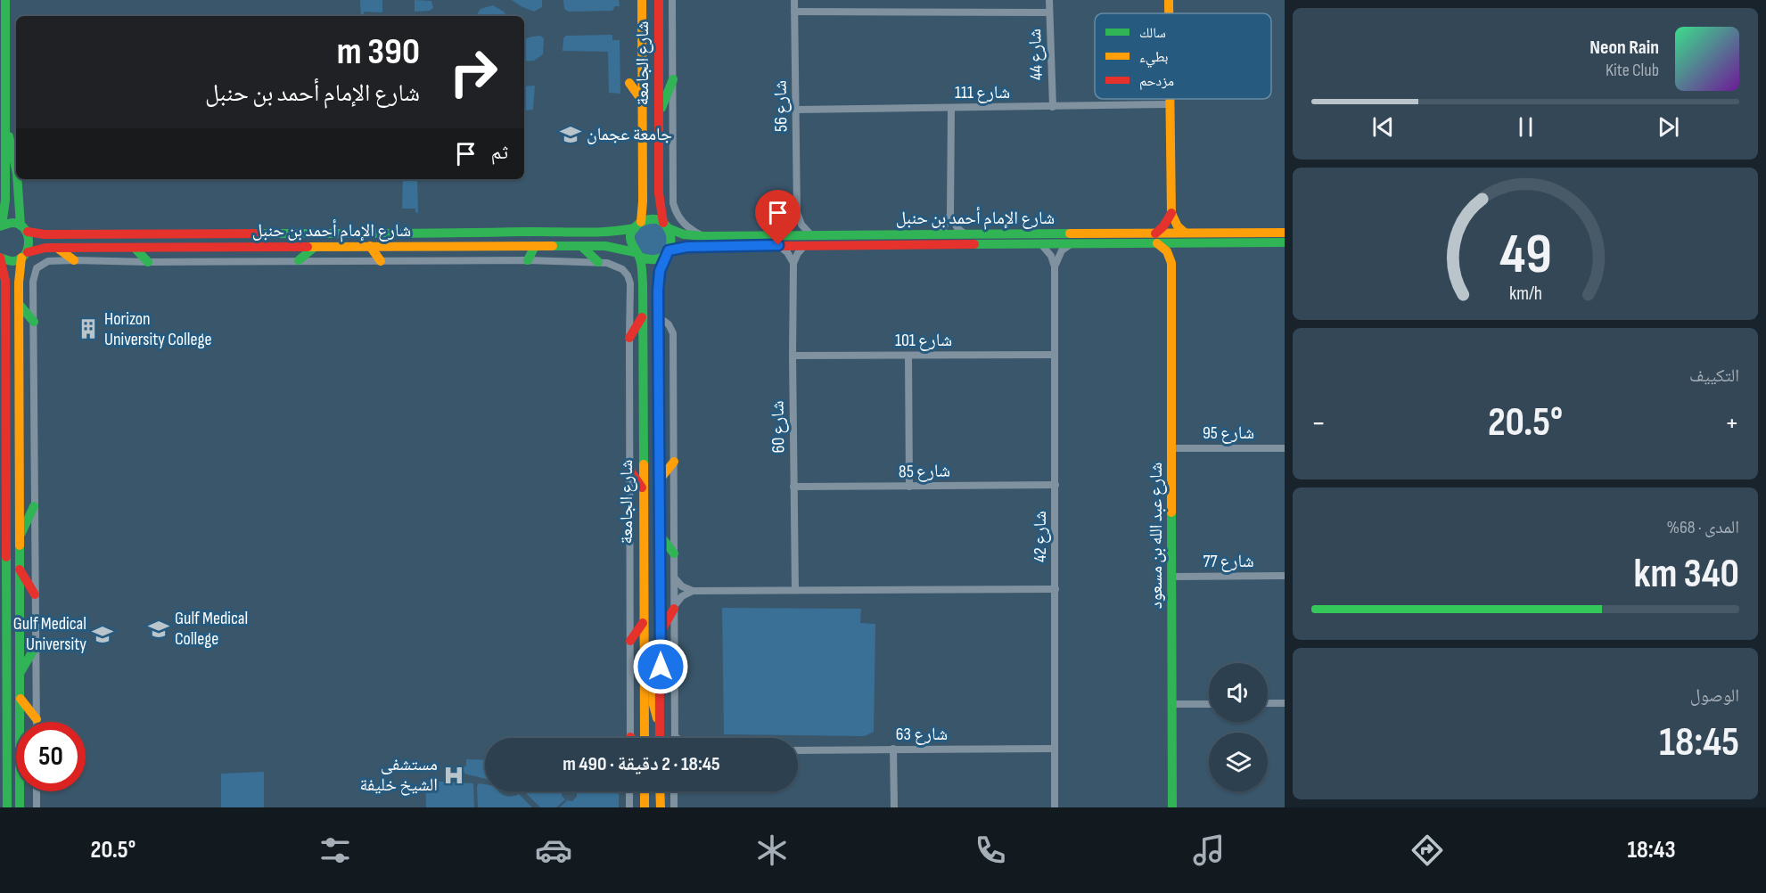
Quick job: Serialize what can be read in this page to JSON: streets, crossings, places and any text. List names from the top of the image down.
{
  "streets": {
    "street": [
      "شارع 44",
      "شارع الجامعة",
      "شارع 111",
      "شارع 56",
      "شارع الإمام أحمد بن حنبل",
      "شارع 101",
      "شارع 60",
      "شارع 95",
      "شارع 85",
      "شارع عبد الله بن مسعود",
      "شارع 42",
      "شارع 77",
      "شارع 63"
    ]
  },
  "crossings": [
    ["شارع 44", "شارع 111"],
    ["شارع الجامعة", "شارع الإمام أحمد بن حنبل"],
    ["شارع 111", "شارع 56"],
    ["شارع 56", "شارع الإمام أحمد بن حنبل"],
    ["شارع 101", "شارع 60"],
    ["شارع 101", "شارع 42"],
    ["شارع 60", "شارع 85"],
    ["شارع 95", "شارع عبد الله بن مسعود"],
    ["شارع 85", "شارع 42"],
    ["شارع عبد الله بن مسعود", "شارع 77"],
    ["شارع 42", "شارع 63"]
  ],
  "places": {
    "school or university": ["جامعة عجمان", "Gulf Medical College", "Gulf Medical University"],
    "building": ["Horizon University College"],
    "hospital": ["مستشفى الشيخ خليفة"]
  },
  "legend": ["سالك", "بطيء", "مزدحم"],
  "page": {
    "turn": ["390 m", "شارع الإمام أحمد بن حنبل"],
    "song": ["Neon Rain", "Kite Club"],
    "then": "ثم",
    "tile": [
      "التكييف",
      ["المدى · 68%", "340 km"],
      ["الوصول", "18:45"]
    ],
    "heat": ["−", "20.5°", "+"],
    "limit": "50",
    "trip": "18:45 · 2 دقيقة · 490 m",
    "tabs": ["18:43", "20.5°"],
    "gauge": ["49", "km/h"]
  }
}
